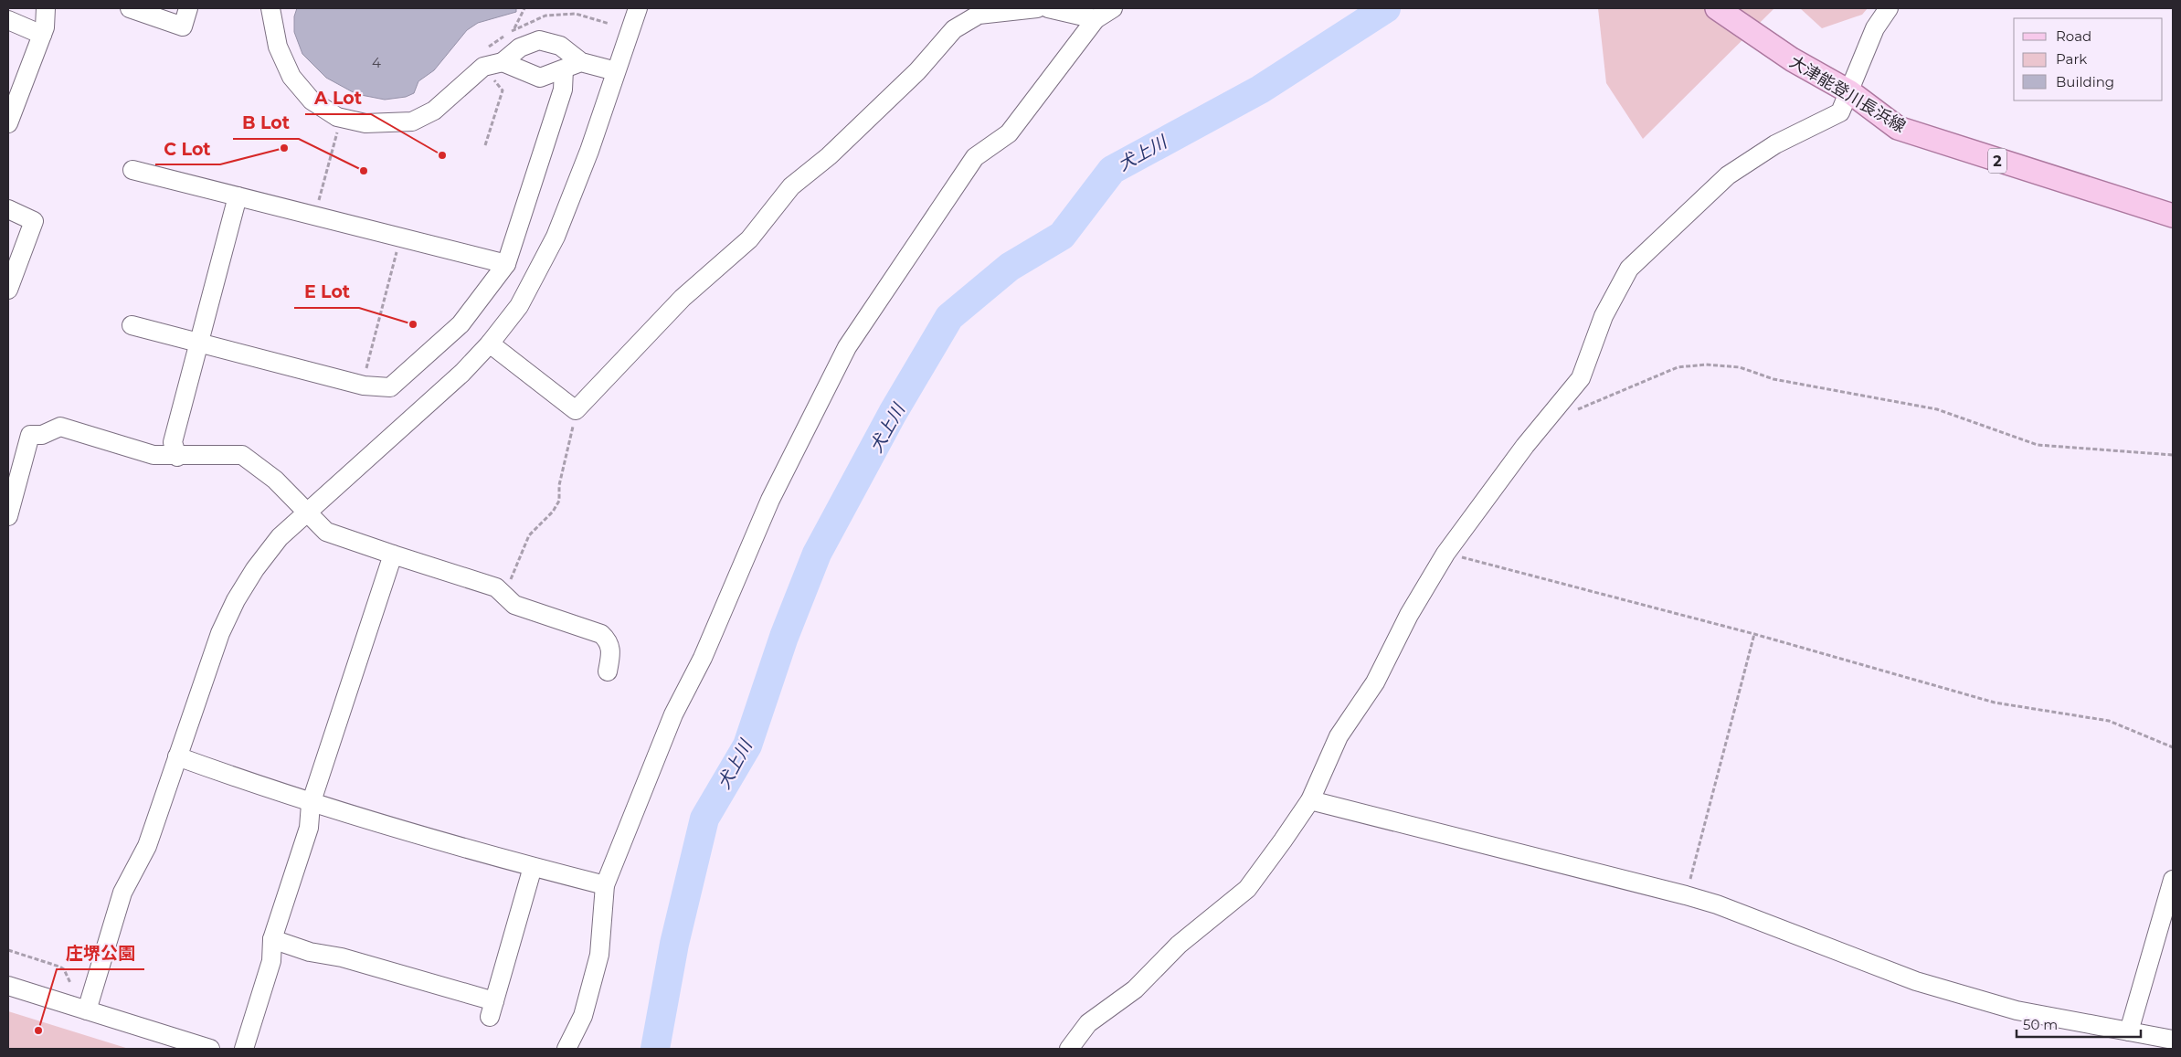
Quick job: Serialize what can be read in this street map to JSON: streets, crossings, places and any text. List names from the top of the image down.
{
  "streets": {
    "main road": ["大津能登川長浜線", "2"]
  },
  "water": ["犬上川"],
  "places": [
    "C Lot",
    "A Lot",
    "B Lot",
    "E Lot",
    "庄堺公園"
  ],
  "house_numbers": ["4"],
  "legend": ["Road", "Park", "Building"],
  "scale_bar": "50 m"
}
